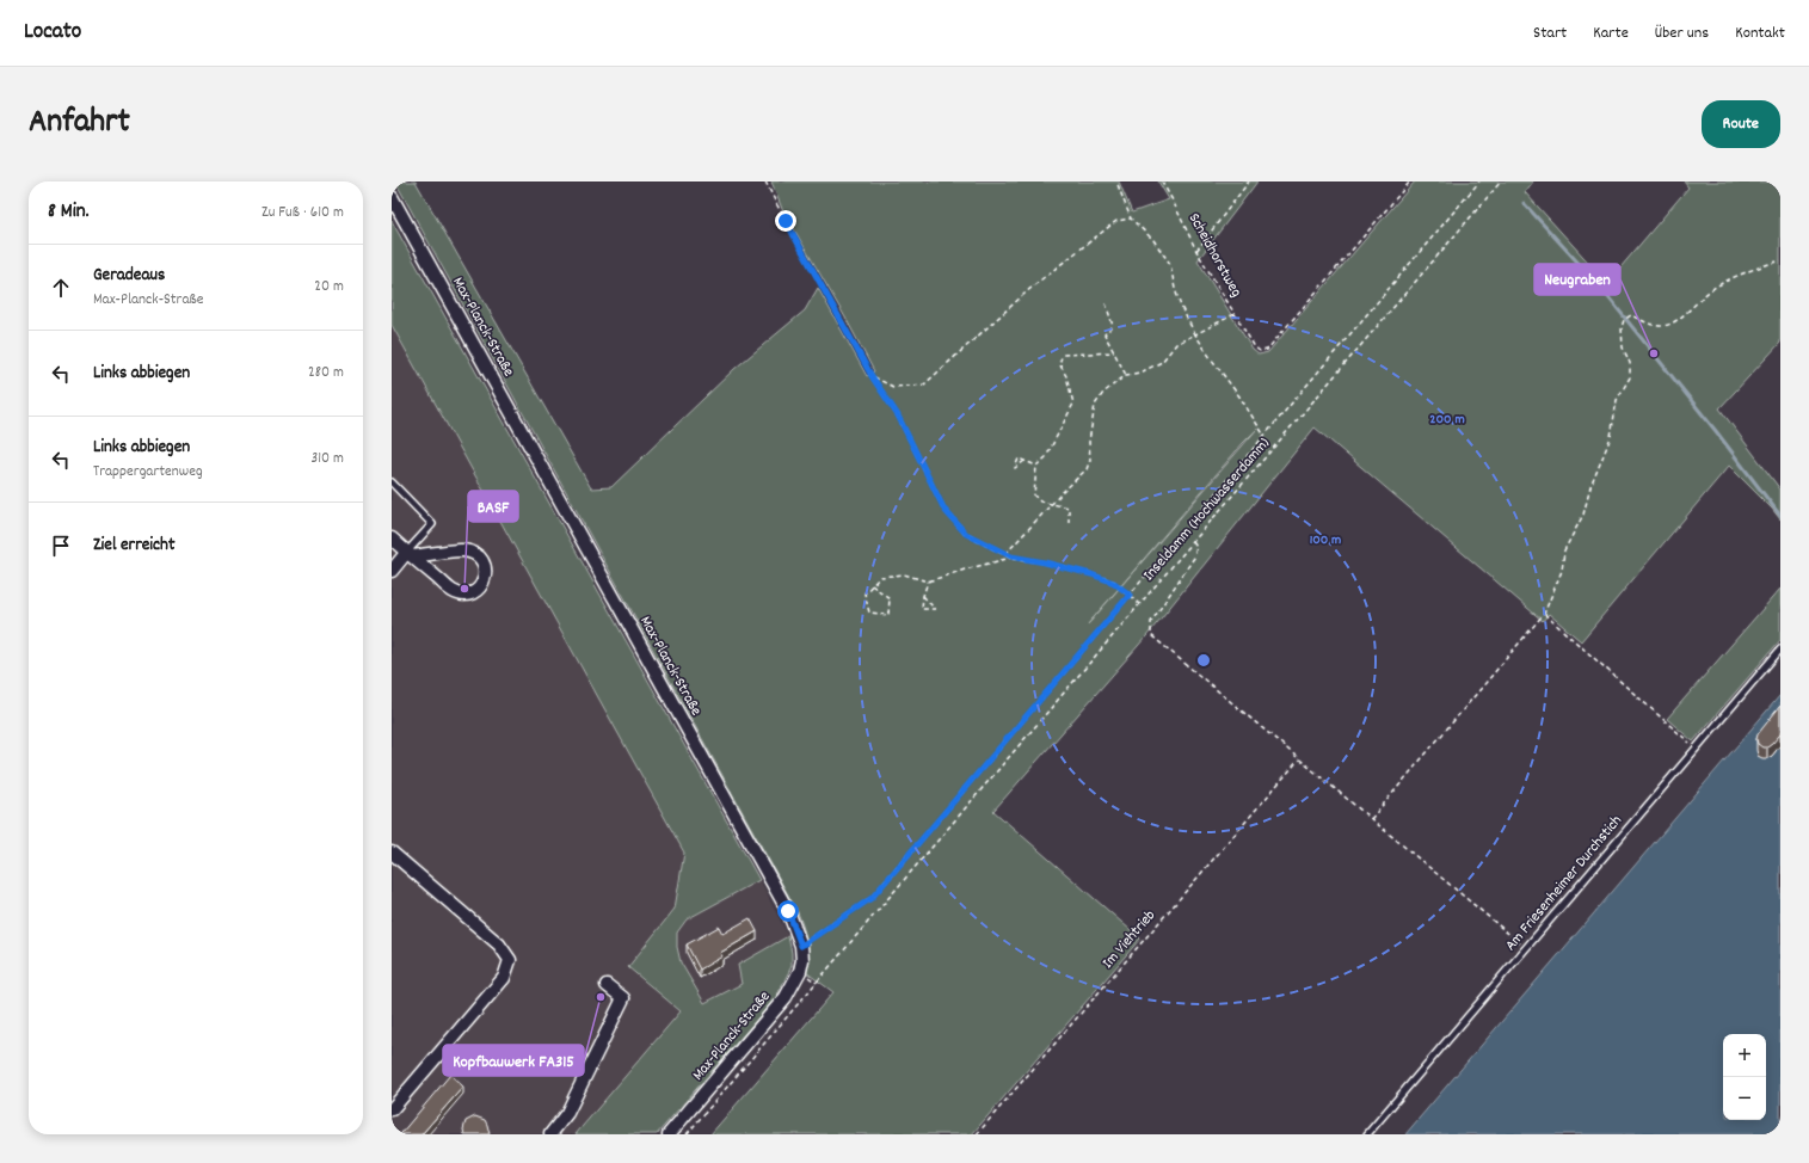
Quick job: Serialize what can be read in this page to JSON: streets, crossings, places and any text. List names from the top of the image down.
{
  "streets": {
    "street": ["Max-Planck-Straße"],
    "lane": ["Am Friesenheimer Durchstich"],
    "path": ["Scheidhorstweg", "Inseldamm (Hochwasserdamm)", "Im Viehtrieb"]
  },
  "places": ["Neugraben", "BASF", "Kopfbauwerk FA315"],
  "page": {
    "header": "Locato",
    "nav": [
      "Start",
      "Karte",
      "Über uns",
      "Kontakt"
    ],
    "title": "Anfahrt",
    "buttons": "Route",
    "heading": ["8 Min.", "Zu Fuß · 610 m"],
    "list": [
      ["Geradeaus", "Max-Planck-Straße", "20 m"],
      ["Links abbiegen", "280 m"],
      ["Links abbiegen", "Trappergartenweg", "310 m"],
      "Ziel erreicht"
    ],
    "map_buttons": ["+", "−"]
  },
  "rings": ["200 m", "100 m"]
}
